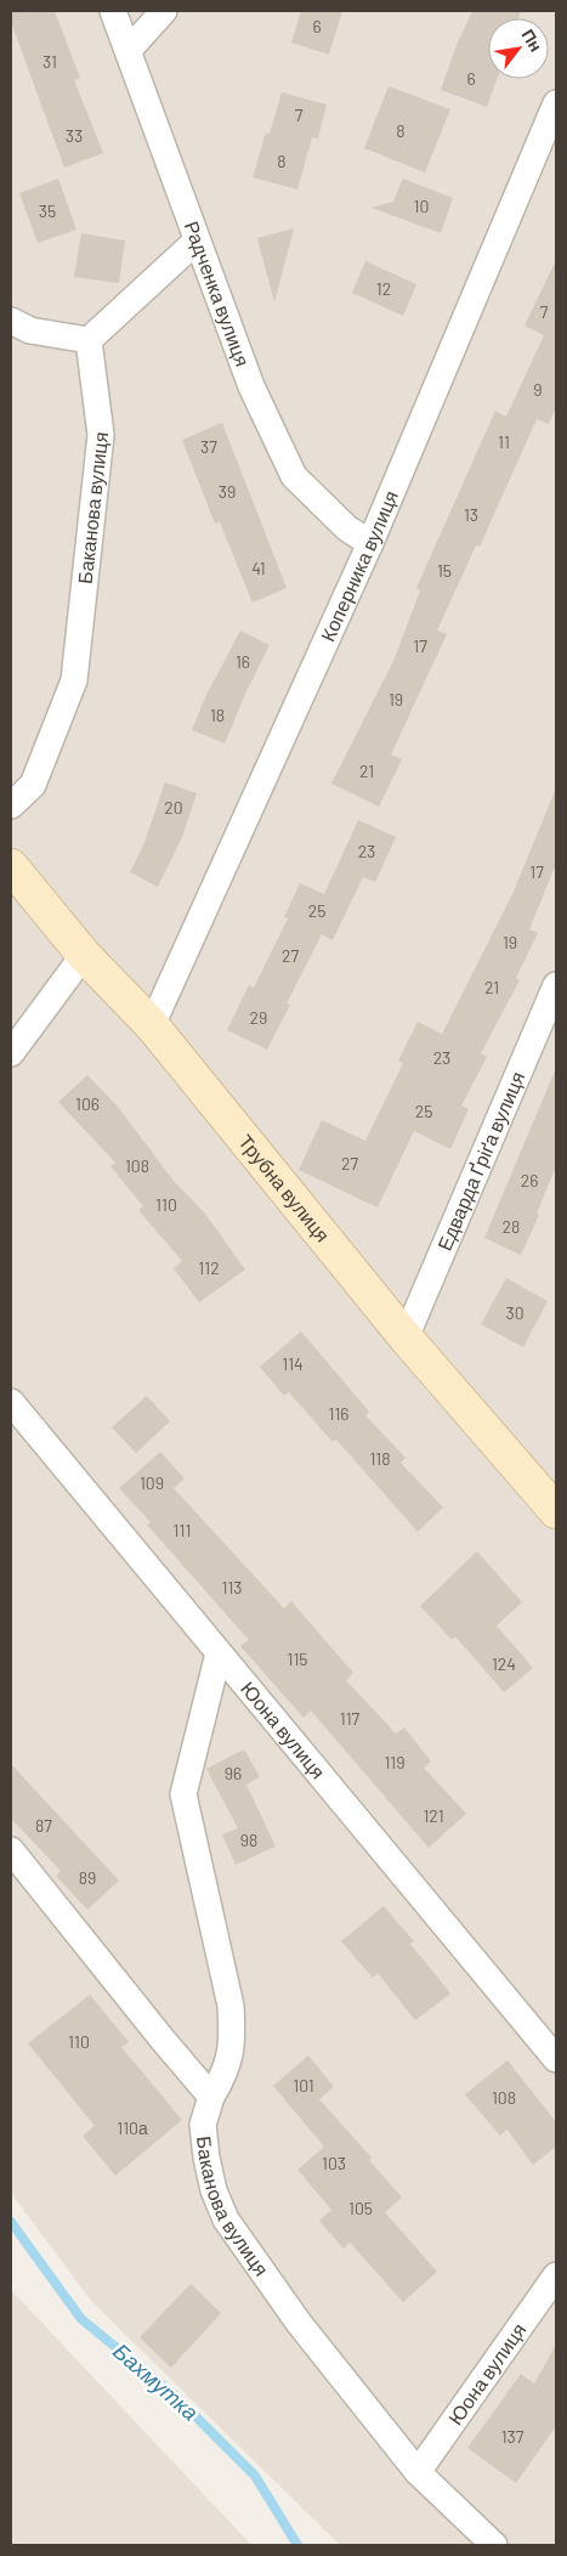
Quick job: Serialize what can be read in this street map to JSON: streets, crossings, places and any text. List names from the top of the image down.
{
  "streets": {
    "street": [
      "Радченка вулиця",
      "Баканова вулиця",
      "Коперника вулиця",
      "Едварда Ґріґа вулиця",
      "Трубна вулиця",
      "Юона вулиця"
    ]
  },
  "crossings": [
    ["Радченка вулиця", "Коперника вулиця"],
    ["Баканова вулиця", "Юона вулиця"],
    ["Коперника вулиця", "Трубна вулиця"],
    ["Едварда Ґріґа вулиця", "Трубна вулиця"]
  ],
  "water": ["Бахмутка"],
  "house_numbers": [
    "6",
    "31",
    "6",
    "7",
    "8",
    "33",
    "8",
    "10",
    "35",
    "12",
    "7",
    "9",
    "11",
    "37",
    "39",
    "13",
    "41",
    "15",
    "17",
    "16",
    "19",
    "18",
    "21",
    "20",
    "23",
    "17",
    "25",
    "19",
    "27",
    "21",
    "29",
    "23",
    "106",
    "25",
    "27",
    "108",
    "26",
    "110",
    "28",
    "112",
    "30",
    "114",
    "116",
    "118",
    "109",
    "111",
    "113",
    "115",
    "124",
    "117",
    "119",
    "96",
    "121",
    "87",
    "98",
    "89",
    "110",
    "101",
    "108",
    "110а",
    "103",
    "105",
    "137"
  ],
  "north": "top right"
}
